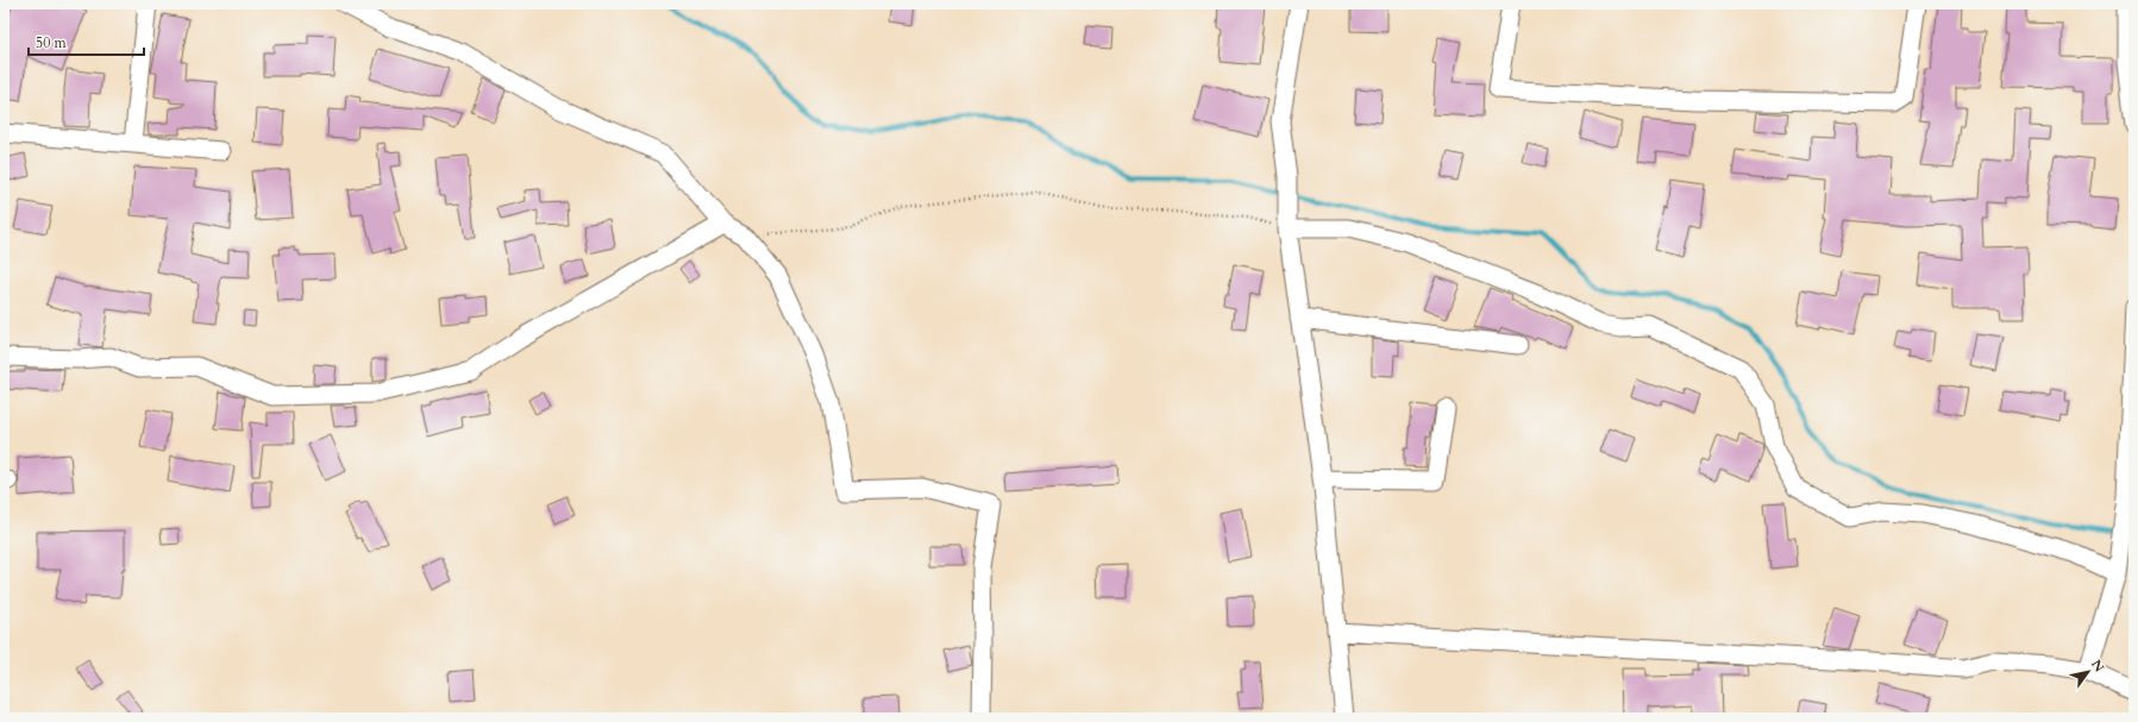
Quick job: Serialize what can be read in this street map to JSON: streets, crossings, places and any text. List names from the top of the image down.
{
  "scale_bar": "50 m",
  "north": "top right"
}
